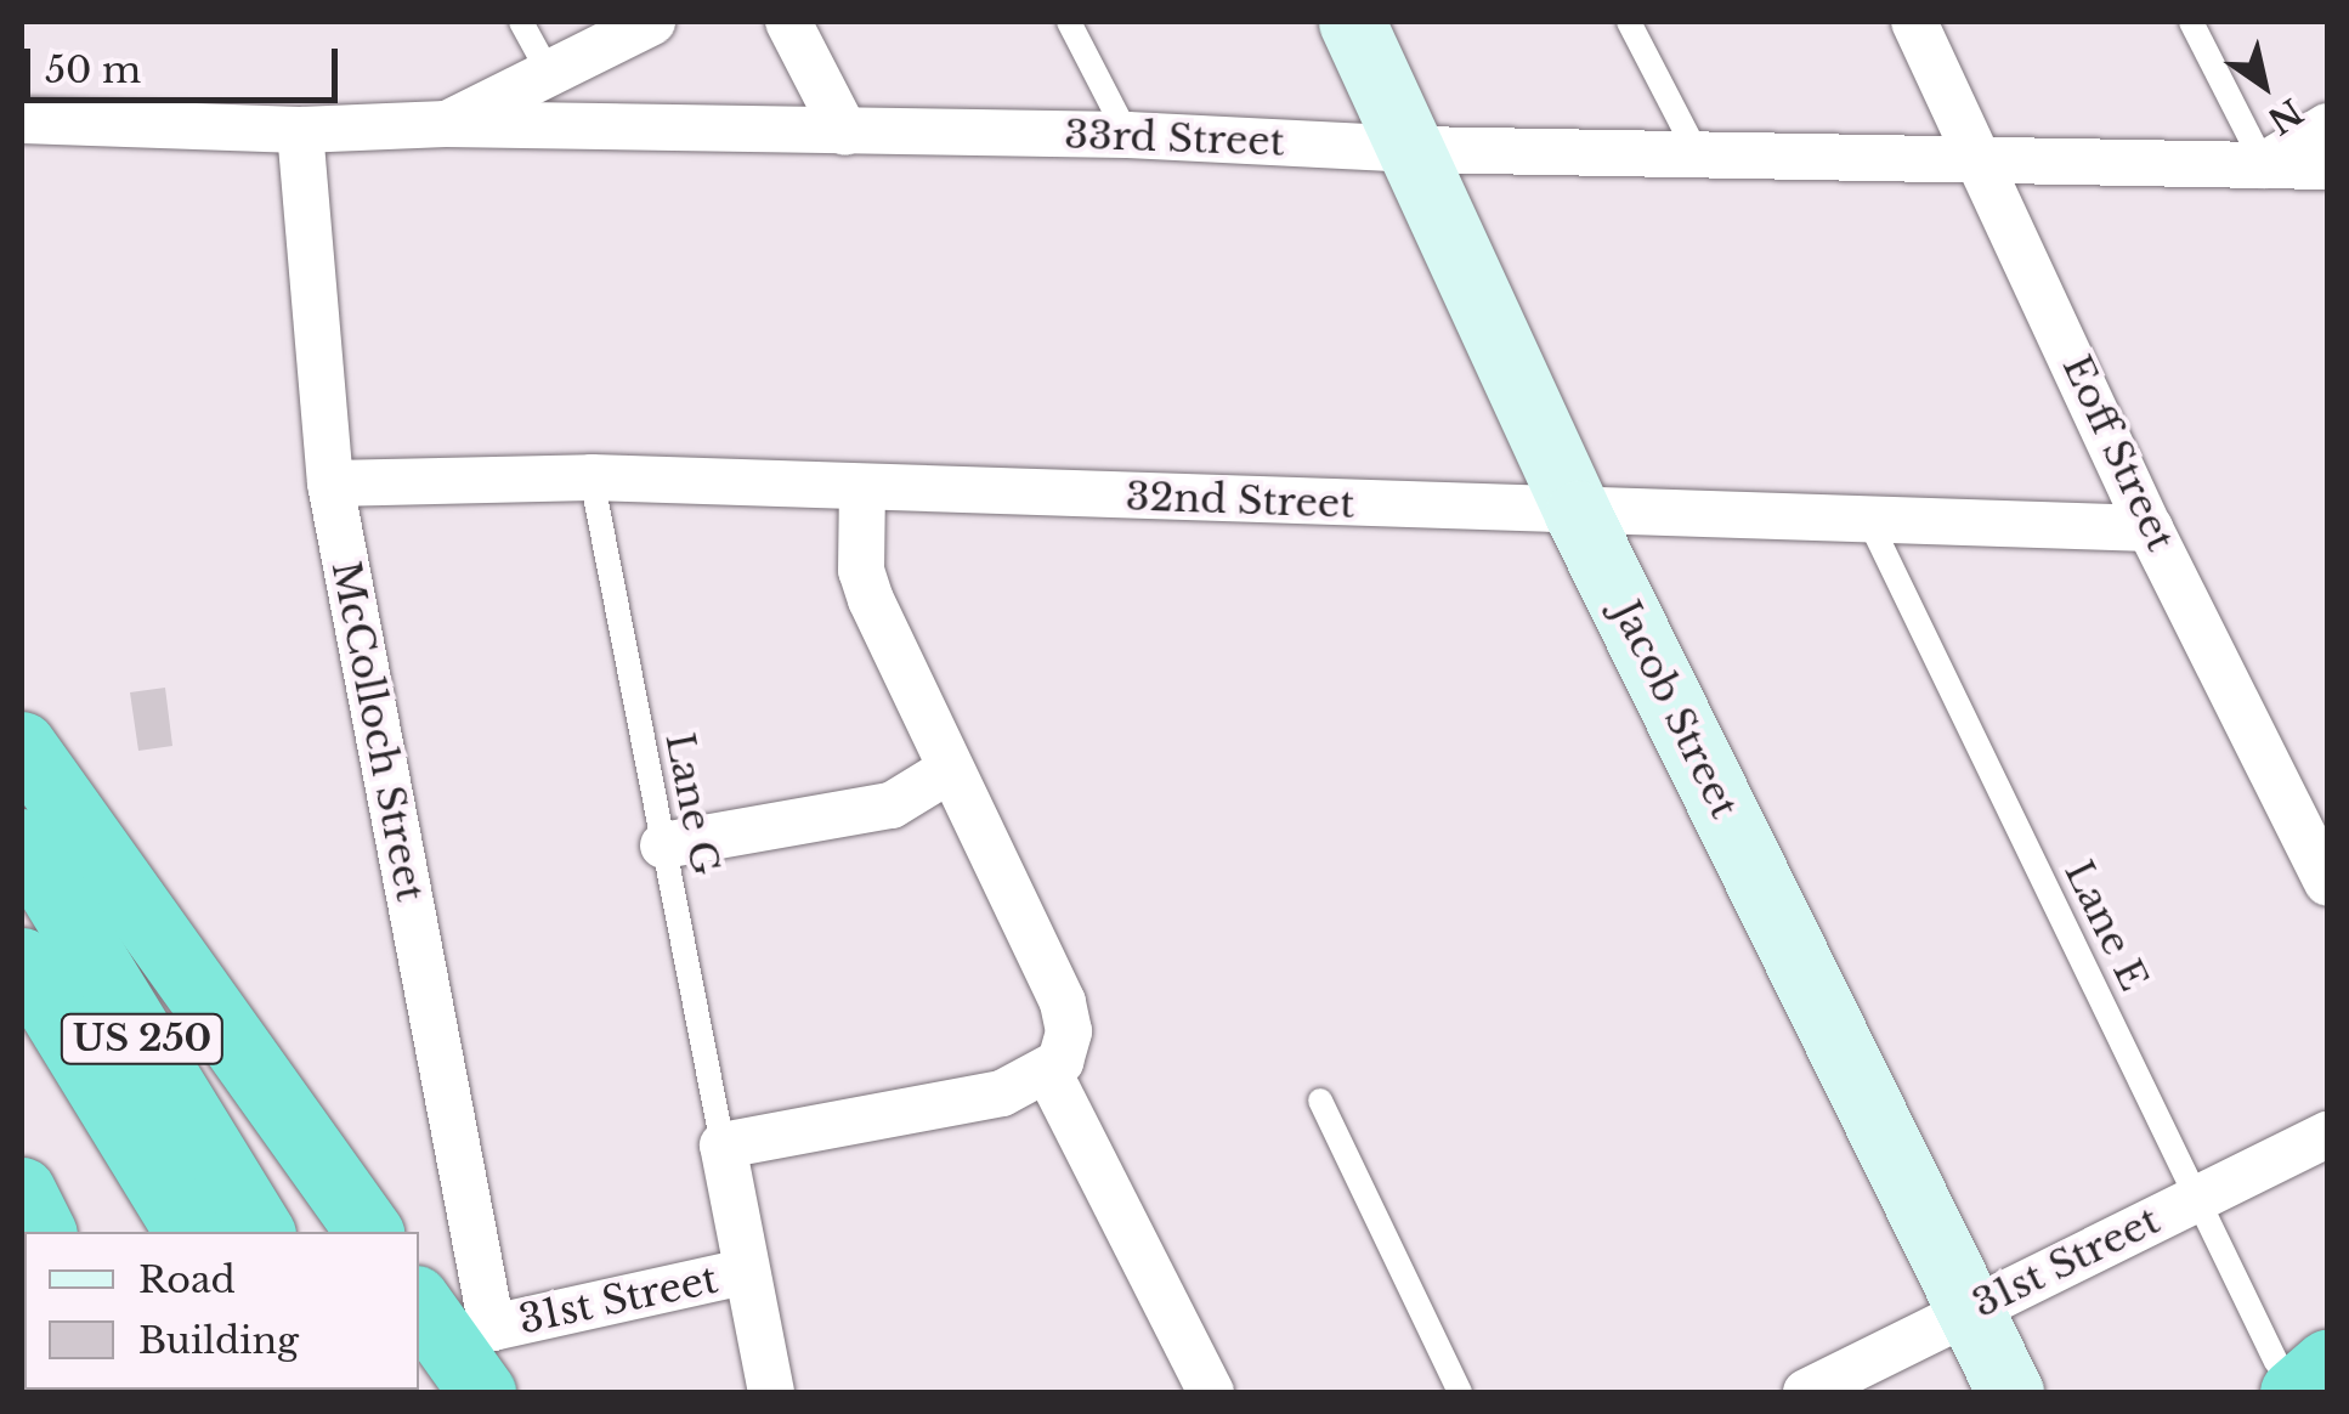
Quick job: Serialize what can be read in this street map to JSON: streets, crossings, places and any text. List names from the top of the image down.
{
  "streets": {
    "highway": ["US 250"],
    "street": [
      "33rd Street",
      "Eoff Street",
      "32nd Street",
      "Jacob Street",
      "McColloch Street",
      "31st Street"
    ],
    "lane": ["Lane G", "Lane E"]
  },
  "crossings": [
    ["33rd Street", "Eoff Street"],
    ["33rd Street", "Jacob Street"],
    ["33rd Street", "McColloch Street"],
    ["Eoff Street", "32nd Street"],
    ["32nd Street", "Jacob Street"],
    ["32nd Street", "McColloch Street"],
    ["32nd Street", "Lane G"],
    ["32nd Street", "Lane E"],
    ["Jacob Street", "31st Street"],
    ["McColloch Street", "31st Street"],
    ["Lane E", "31st Street"]
  ],
  "legend": ["Road", "Building"],
  "scale_bar": "50 m",
  "north": "bottom right"
}
